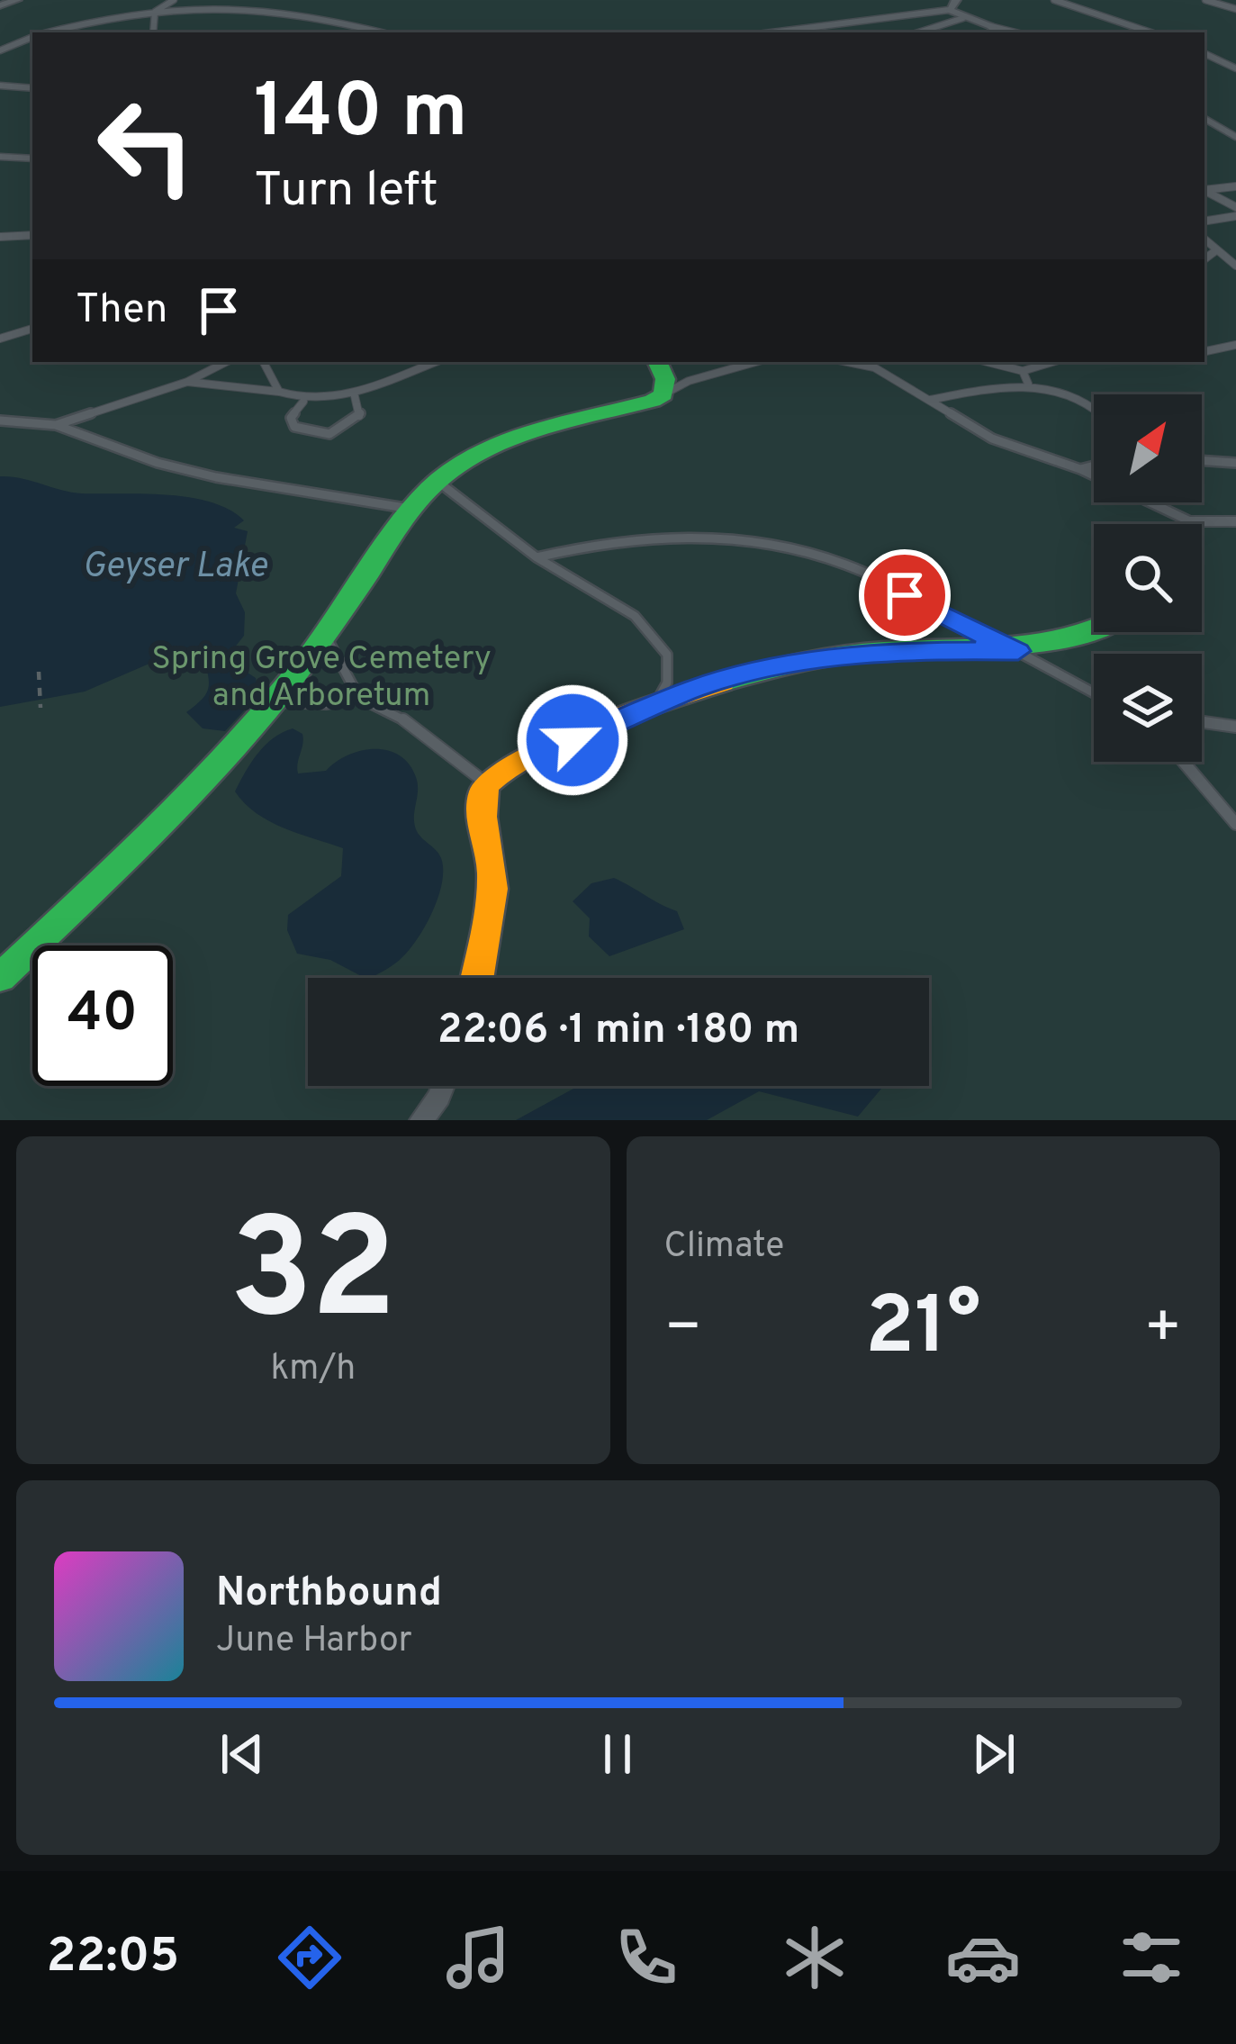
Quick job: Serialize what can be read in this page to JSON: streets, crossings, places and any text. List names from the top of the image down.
{
  "water": ["Geyser Lake"],
  "parks": ["Spring Grove Cemetery and Arboretum"],
  "north": "top right",
  "page": {
    "turn": ["140 m", "Turn left"],
    "then": "Then",
    "limit": "40",
    "trip": "22:06 · 1 min · 180 m",
    "tile": [
      ["32", "km/h"],
      "Climate"
    ],
    "heat": ["−", "21°", "+"],
    "song": ["Northbound", "June Harbor"],
    "tabs": "22:05"
  }
}
